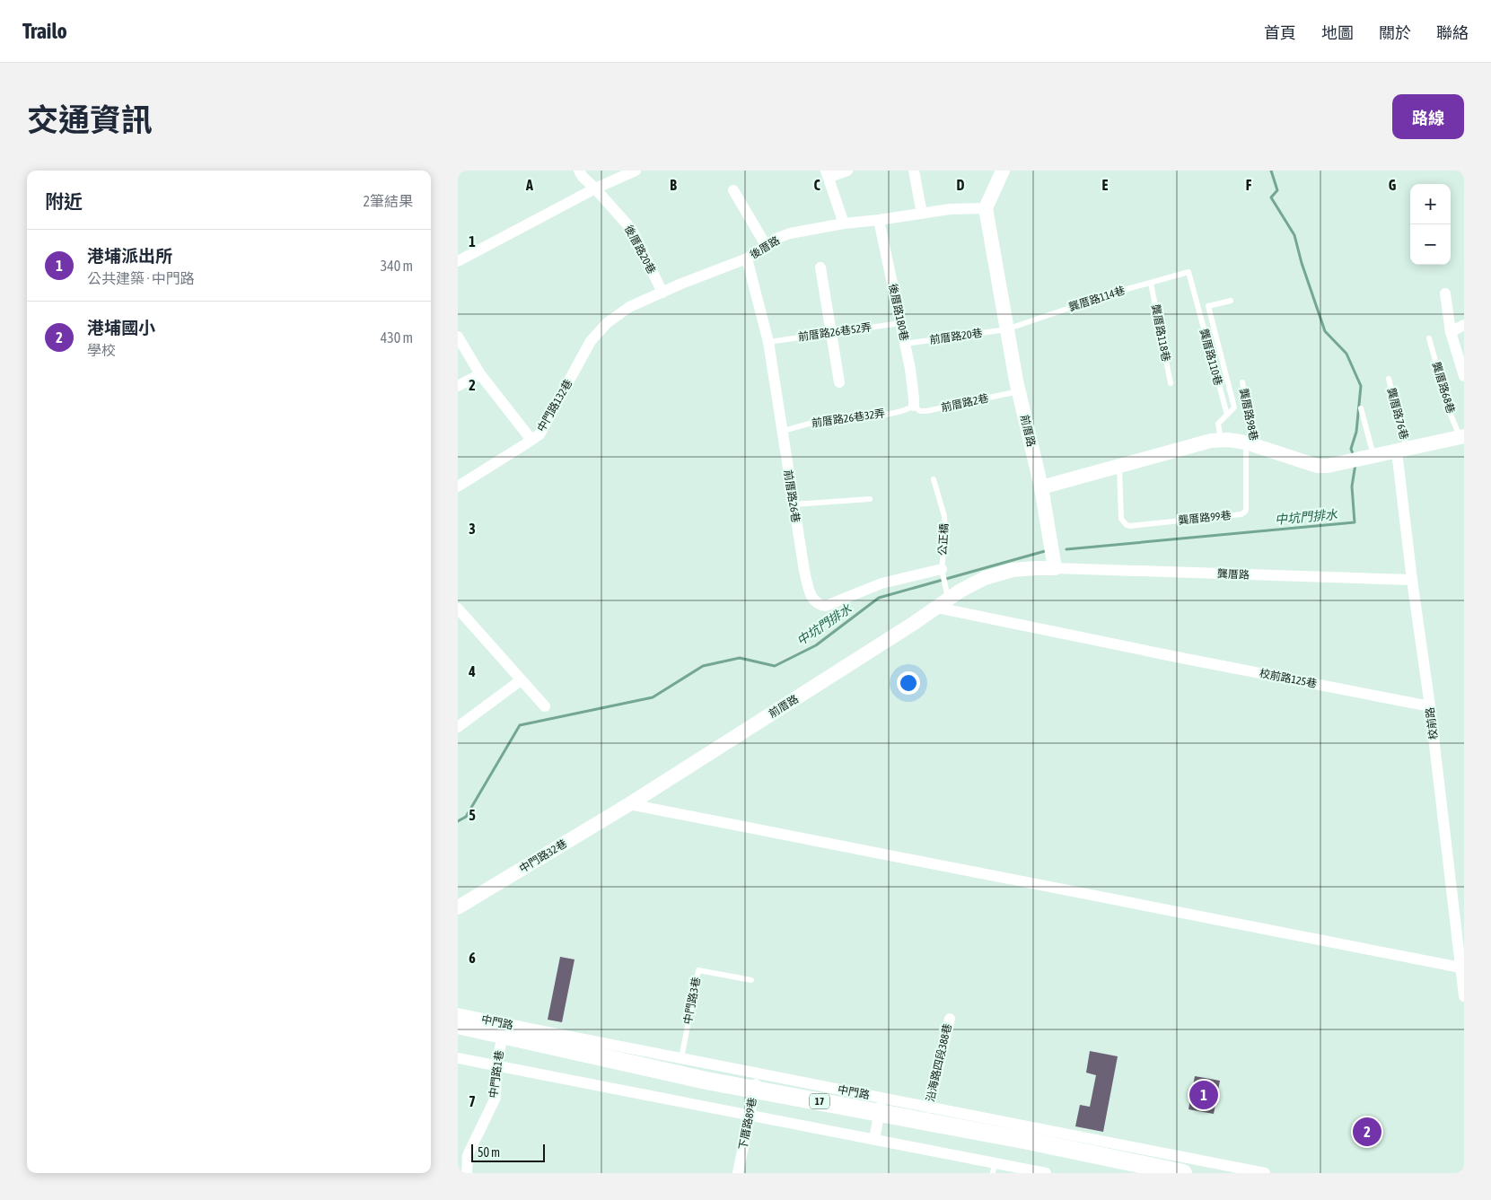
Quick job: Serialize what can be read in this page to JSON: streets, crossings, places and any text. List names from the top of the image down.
{
  "streets": {
    "main road": ["中門路", "17"],
    "street": [
      "後厝路",
      "後厝路20巷",
      "後厝路180巷",
      "中門路132巷",
      "前厝路",
      "前厝路26巷",
      "龔厝路",
      "校前路125巷",
      "校前路",
      "中門路32巷",
      "沿海路四段388巷",
      "中門路1巷",
      "下厝路89巷"
    ],
    "lane": [
      "龔厝路114巷",
      "前厝路26巷52弄",
      "龔厝路118巷",
      "前厝路20巷",
      "龔厝路110巷",
      "龔厝路68巷",
      "前厝路2巷",
      "龔厝路76巷",
      "龔厝路98巷",
      "前厝路26巷32弄",
      "龔厝路99巷",
      "公正橋",
      "中門路3巷"
    ]
  },
  "crossings": [
    ["後厝路", "後厝路20巷"],
    ["後厝路", "後厝路180巷"],
    ["後厝路", "中門路132巷"],
    ["後厝路", "前厝路"],
    ["後厝路", "前厝路26巷"],
    ["龔厝路114巷", "龔厝路118巷"],
    ["龔厝路114巷", "前厝路20巷"],
    ["龔厝路114巷", "龔厝路110巷"],
    ["龔厝路114巷", "前厝路"],
    ["後厝路180巷", "前厝路26巷52弄"],
    ["後厝路180巷", "前厝路20巷"],
    ["後厝路180巷", "前厝路2巷"],
    ["後厝路180巷", "前厝路26巷32弄"],
    ["前厝路26巷52弄", "前厝路26巷"],
    ["前厝路20巷", "前厝路"],
    ["前厝路2巷", "前厝路26巷32弄"],
    ["前厝路2巷", "前厝路"],
    ["龔厝路76巷", "校前路"],
    ["龔厝路98巷", "龔厝路99巷"],
    ["前厝路26巷32弄", "前厝路26巷"],
    ["前厝路", "公正橋"],
    ["前厝路", "龔厝路"],
    ["前厝路", "校前路125巷"],
    ["前厝路", "中門路32巷"],
    ["前厝路26巷", "公正橋"],
    ["公正橋", "校前路125巷"],
    ["龔厝路", "校前路"],
    ["校前路125巷", "校前路"],
    ["中門路3巷", "中門路"],
    ["中門路", "沿海路四段388巷"],
    ["中門路", "中門路1巷"],
    ["中門路", "下厝路89巷"]
  ],
  "water": ["中坑門排水"],
  "scale_bar": "50 m",
  "page": {
    "header": "Trailo",
    "nav": [
      "首頁",
      "地圖",
      "關於",
      "聯絡"
    ],
    "title": "交通資訊",
    "buttons": "路線",
    "heading": ["附近", "2筆結果"],
    "map_buttons": ["+", "−"],
    "list": [
      {
        "mark": "1",
        "name": "港埔派出所",
        "note": "公共建築 · 中門路",
        "value": "340 m"
      },
      {
        "mark": "2",
        "name": "港埔國小",
        "note": "學校",
        "value": "430 m"
      }
    ],
    "pins": ["1", "2"],
    "scale": "50 m"
  },
  "grid": {
    "columns": [
      "A",
      "B",
      "C",
      "D",
      "E",
      "F",
      "G"
    ],
    "rows": [
      "1",
      "2",
      "3",
      "4",
      "5",
      "6",
      "7"
    ]
  }
}
